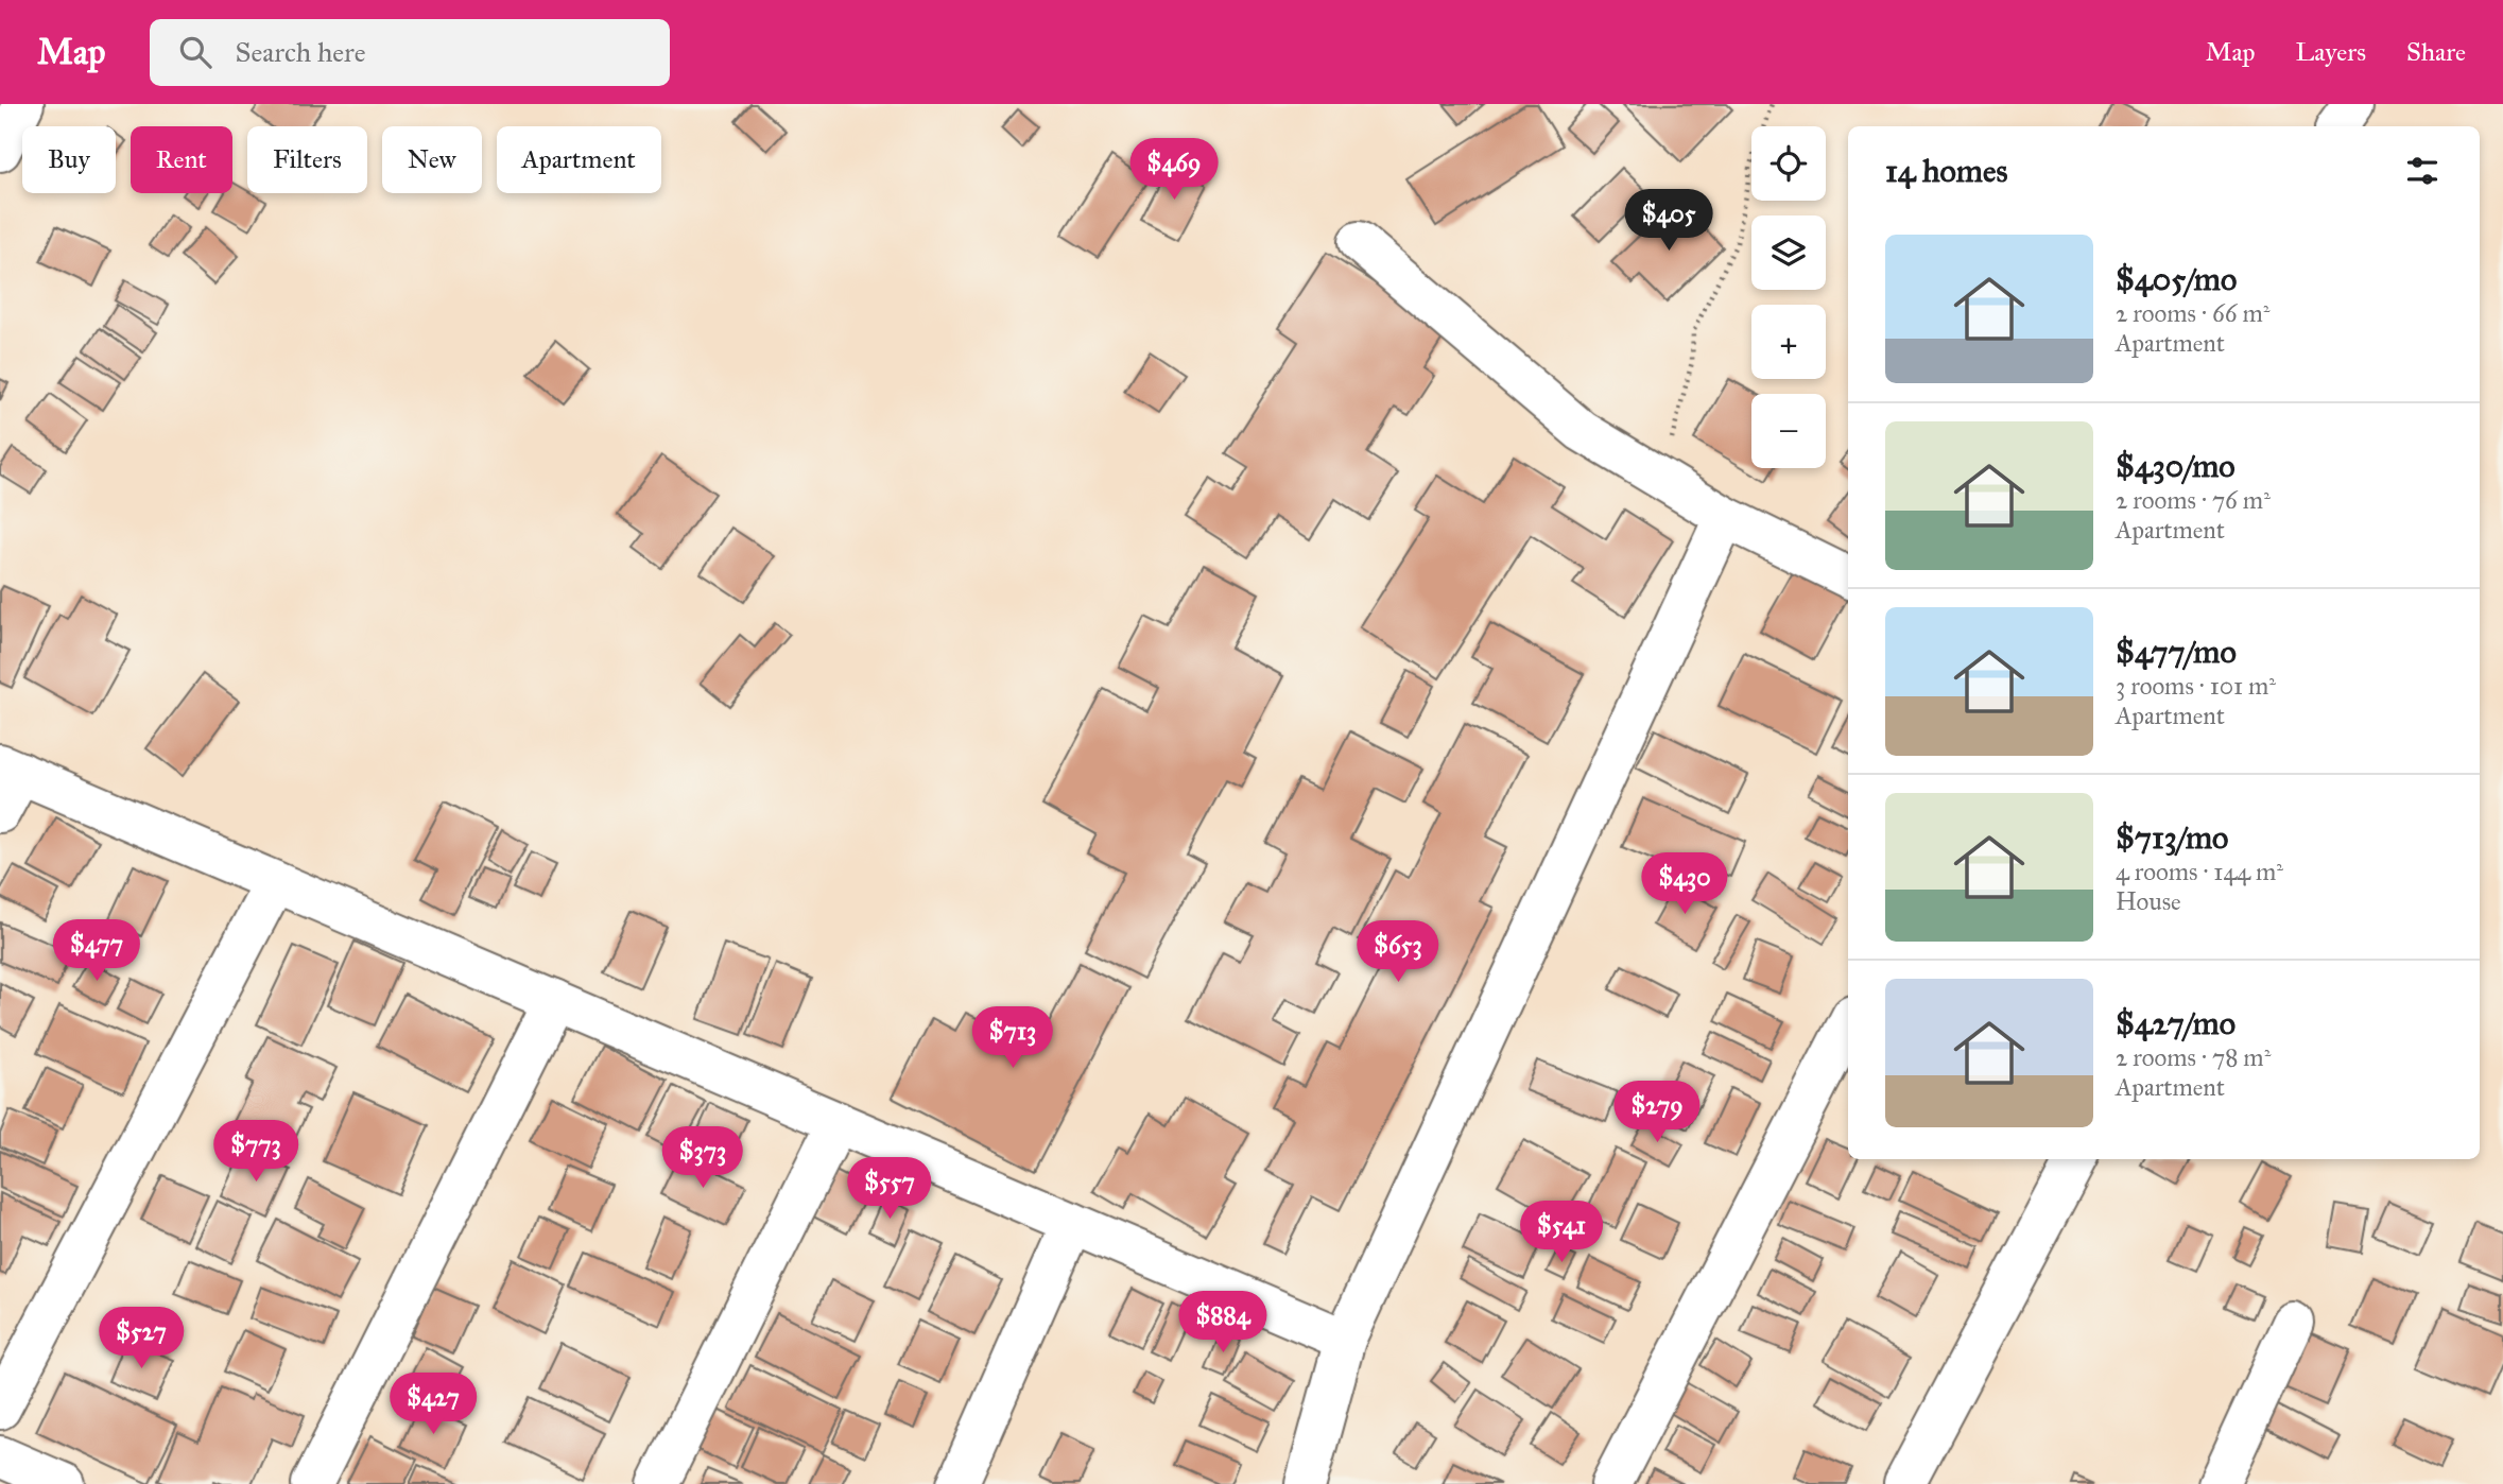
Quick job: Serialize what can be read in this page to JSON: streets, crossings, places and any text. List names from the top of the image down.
{
  "page": {
    "header": "Map",
    "search": "Search here",
    "nav": ["Map", "Layers", "Share"],
    "map_buttons": ["+", "−"],
    "chip": [
      "Buy",
      "Rent",
      "Filters",
      "New",
      "Apartment"
    ],
    "heading": "14 homes",
    "price": [
      "$469",
      "$405",
      "$430",
      "$477",
      "$653",
      "$713",
      "$279",
      "$773",
      "$373",
      "$557",
      "$541",
      "$884",
      "$527",
      "$427"
    ],
    "list": [
      {
        "name": "$405/mo",
        "note": "2 rooms · 66 m² · Apartment"
      },
      {
        "name": "$430/mo",
        "note": "2 rooms · 76 m² · Apartment"
      },
      {
        "name": "$477/mo",
        "note": "3 rooms · 101 m² · Apartment"
      },
      {
        "name": "$713/mo",
        "note": "4 rooms · 144 m² · House"
      },
      {
        "name": "$427/mo",
        "note": "2 rooms · 78 m² · Apartment"
      }
    ]
  }
}
